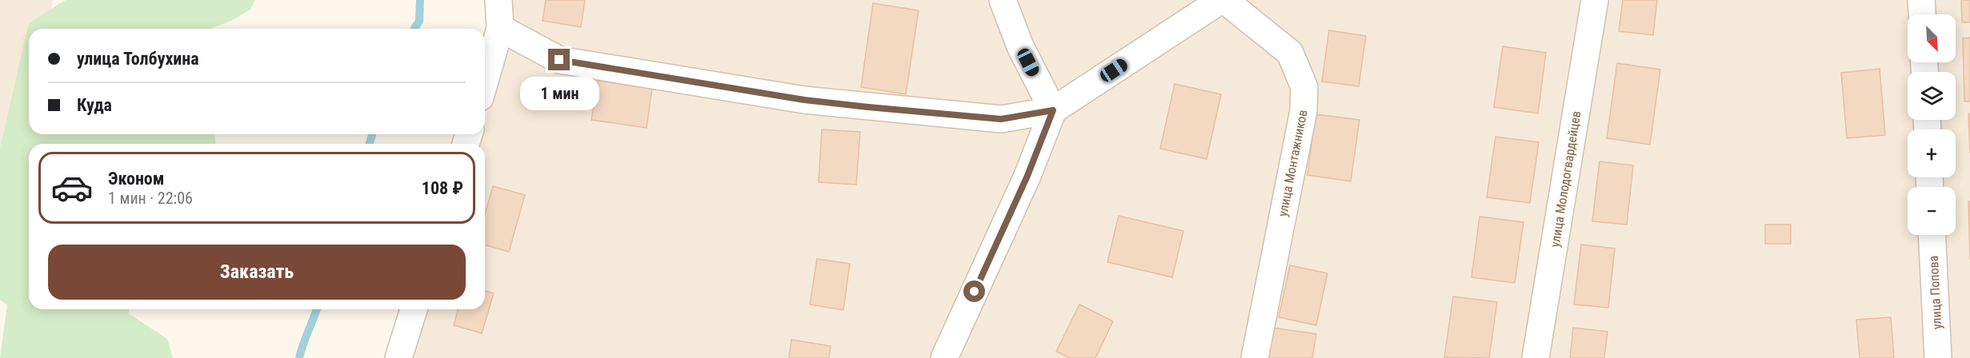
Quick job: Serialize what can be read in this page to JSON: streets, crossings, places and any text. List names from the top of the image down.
{
  "streets": {
    "street": ["улица Монтажников", "улица Молодогвардейцев", "улица Попова"]
  },
  "north": "bottom right",
  "page": {
    "map_buttons": ["+", "−"],
    "banner": ["улица Толбухина", "Куда"],
    "bubble": "1 мин",
    "list": [
      {
        "name": "Эконом",
        "note": "1 мин · 22:06",
        "value": "108 ₽"
      }
    ],
    "buttons": "Заказать"
  }
}
